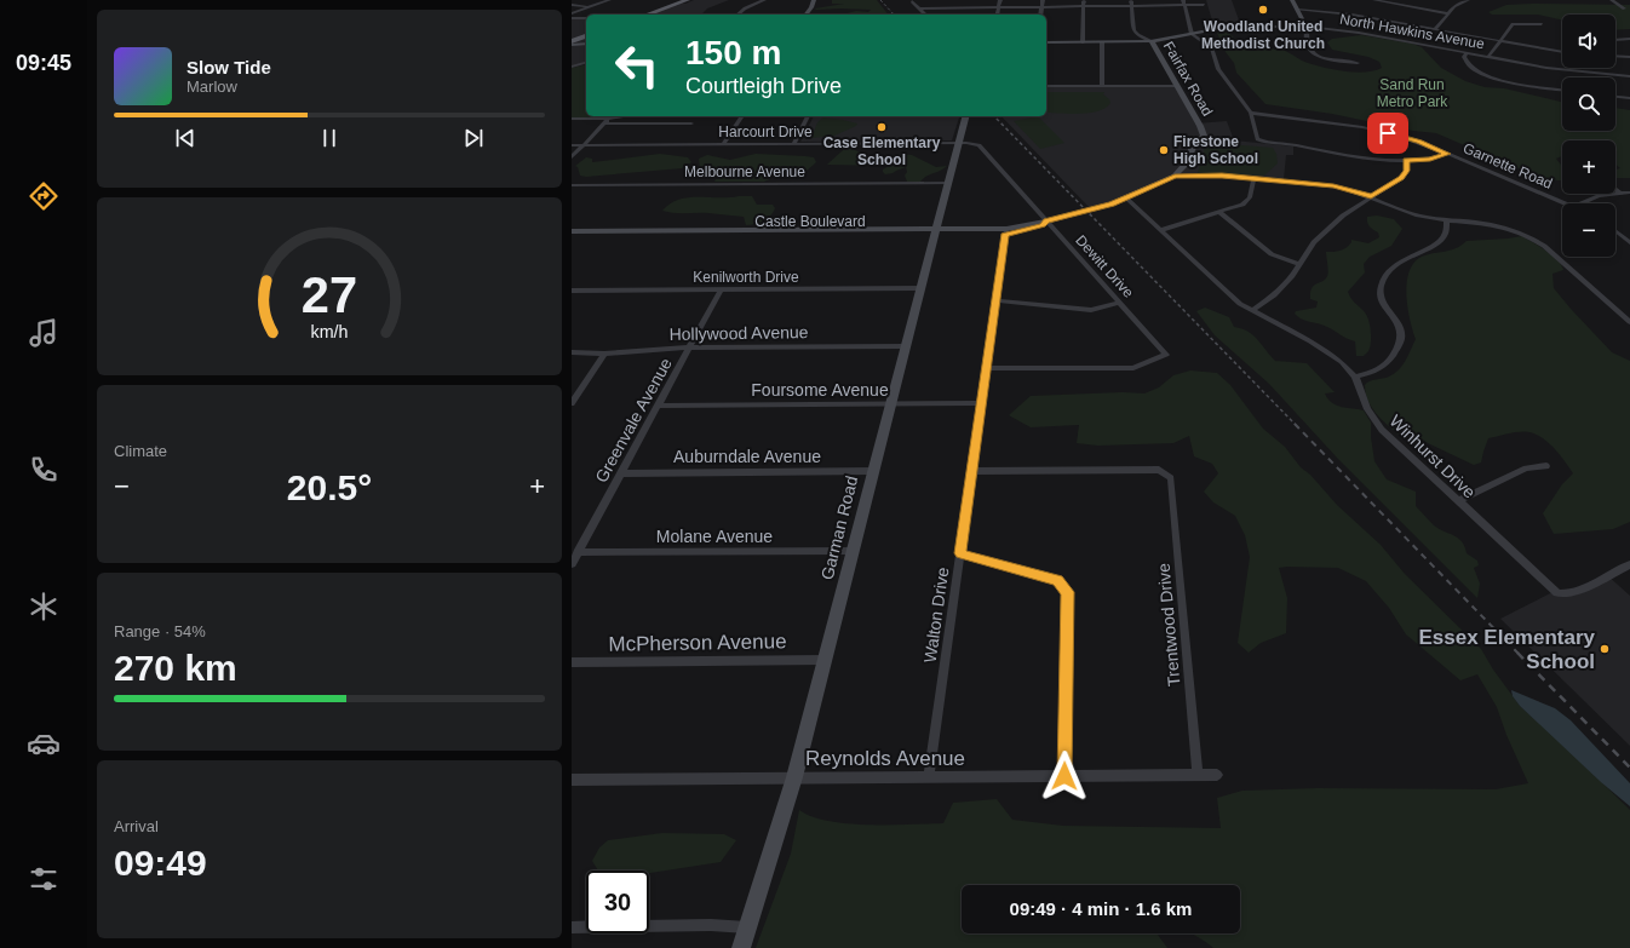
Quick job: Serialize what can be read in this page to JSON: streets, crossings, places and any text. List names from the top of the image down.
{
  "streets": {
    "street": [
      "North Hawkins Avenue",
      "Fairfax Road",
      "Harcourt Drive",
      "Garnette Road",
      "Melbourne Avenue",
      "Castle Boulevard",
      "Dewitt Drive",
      "Kenilworth Drive",
      "Hollywood Avenue",
      "Foursome Avenue",
      "Greenvale Avenue",
      "Auburndale Avenue",
      "Winhurst Drive",
      "Garman Road",
      "Molane Avenue",
      "Walton Drive",
      "Trentwood Drive",
      "McPherson Avenue",
      "Reynolds Avenue"
    ]
  },
  "crossings": [
    ["North Hawkins Avenue", "Fairfax Road"],
    ["Fairfax Road", "Castle Boulevard"],
    ["Harcourt Drive", "Dewitt Drive"],
    ["Harcourt Drive", "Garman Road"],
    ["Melbourne Avenue", "Garman Road"],
    ["Castle Boulevard", "Dewitt Drive"],
    ["Castle Boulevard", "Winhurst Drive"],
    ["Castle Boulevard", "Garman Road"],
    ["Castle Boulevard", "Walton Drive"],
    ["Dewitt Drive", "Garman Road"],
    ["Dewitt Drive", "Walton Drive"],
    ["Kenilworth Drive", "Greenvale Avenue"],
    ["Kenilworth Drive", "Garman Road"],
    ["Hollywood Avenue", "Greenvale Avenue"],
    ["Hollywood Avenue", "Garman Road"],
    ["Foursome Avenue", "Greenvale Avenue"],
    ["Foursome Avenue", "Garman Road"],
    ["Foursome Avenue", "Walton Drive"],
    ["Greenvale Avenue", "Auburndale Avenue"],
    ["Greenvale Avenue", "Molane Avenue"],
    ["Auburndale Avenue", "Garman Road"],
    ["Garman Road", "Molane Avenue"],
    ["Garman Road", "McPherson Avenue"],
    ["Garman Road", "Reynolds Avenue"],
    ["Walton Drive", "Trentwood Drive"],
    ["Walton Drive", "Reynolds Avenue"],
    ["Trentwood Drive", "Reynolds Avenue"]
  ],
  "parks": ["Sand Run Metro Park"],
  "places": [
    "Woodland United Methodist Church",
    "Case Elementary School",
    "Firestone High School",
    "Essex Elementary School"
  ],
  "page": {
    "tabs": "09:45",
    "map_buttons": ["+", "−"],
    "turn": ["150 m", "Courtleigh Drive"],
    "song": ["Slow Tide", "Marlow"],
    "tile": [
      "Climate",
      ["Range · 54%", "270 km"],
      ["Arrival", "09:49"]
    ],
    "heat": ["−", "20.5°", "+"],
    "limit": "30",
    "trip": "09:49 · 4 min · 1.6 km",
    "gauge": ["27", "km/h"]
  }
}
